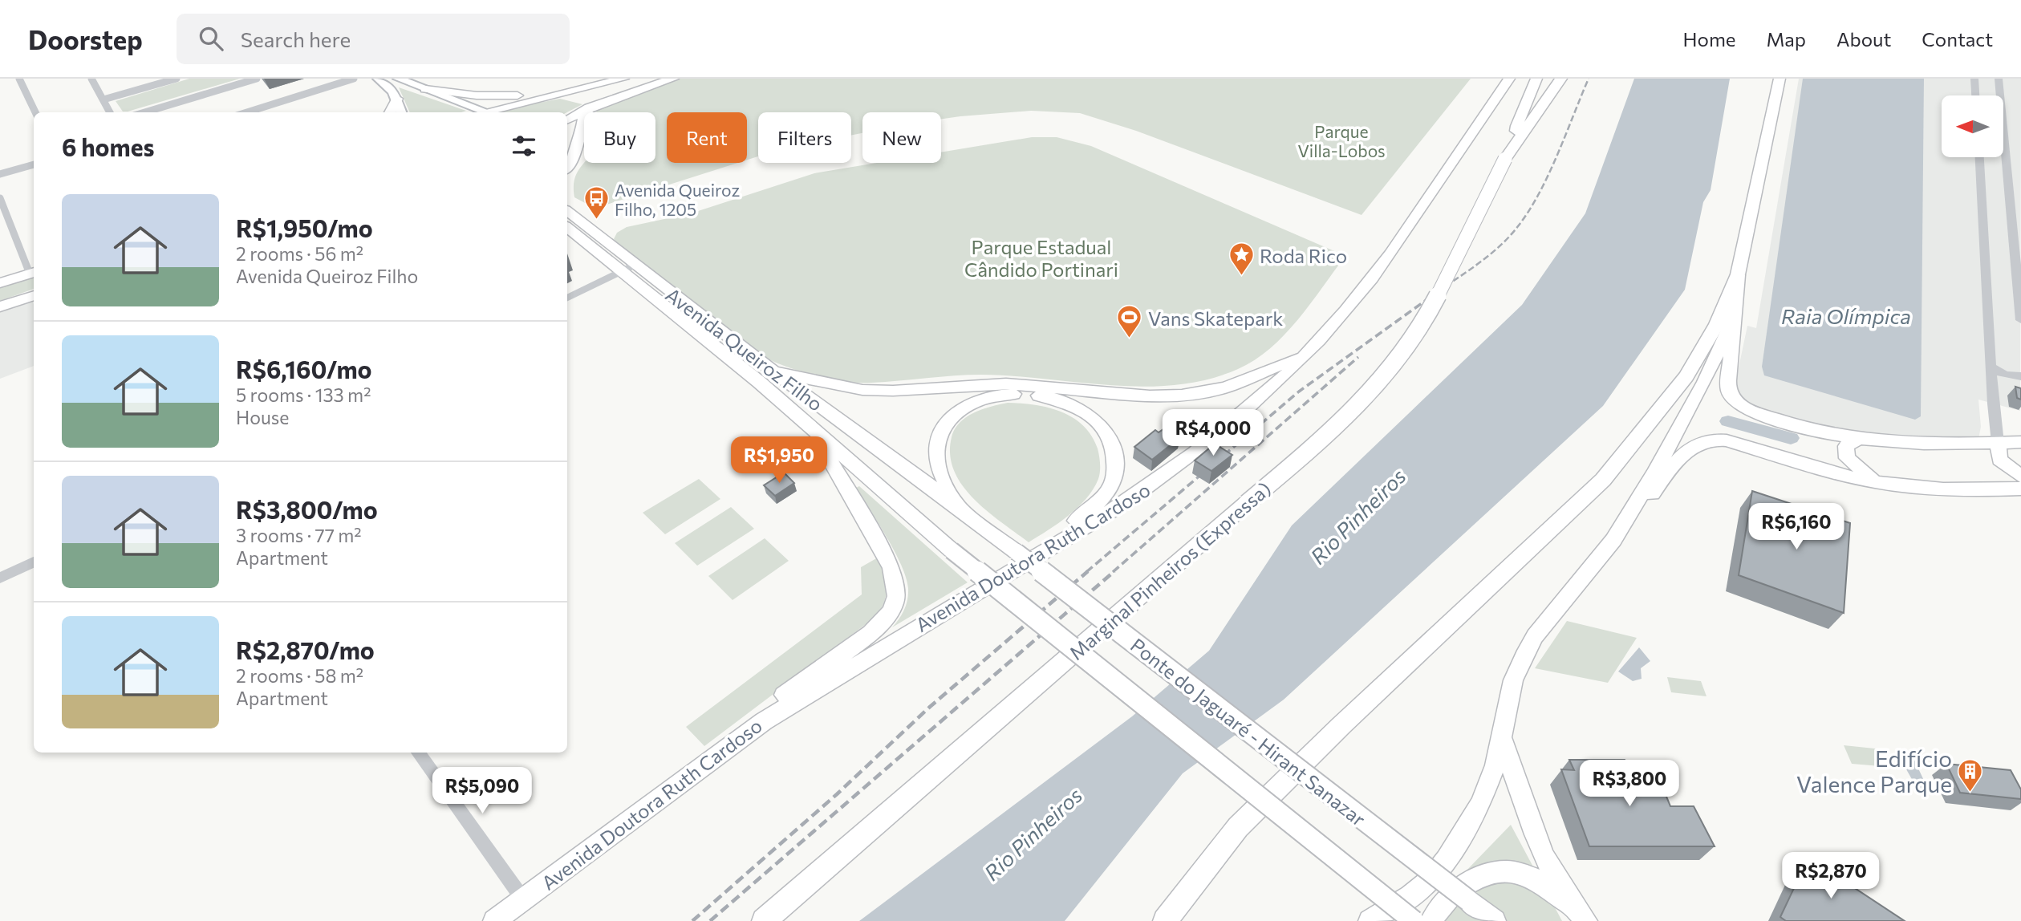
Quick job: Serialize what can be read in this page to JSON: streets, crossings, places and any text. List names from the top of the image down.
{
  "streets": {
    "highway": [
      "Avenida Queiroz Filho",
      "Avenida Doutora Ruth Cardoso",
      "Marginal Pinheiros (Expressa)",
      "Ponte do Jaguaré - Hirant Sanazar"
    ]
  },
  "crossings": [
    ["Avenida Queiroz Filho", "Ponte do Jaguaré - Hirant Sanazar"]
  ],
  "water": ["Raia Olímpica", "Rio Pinheiros"],
  "parks": ["Parque Villa-Lobos", "Parque Estadual Cândido Portinari"],
  "places": {
    "bus stop": ["Avenida Queiroz Filho, 1205"],
    "place": ["Roda Rico"],
    "sports": ["Vans Skatepark"],
    "building": ["Edifício Valence Parque"]
  },
  "north": "left",
  "page": {
    "header": "Doorstep",
    "search": "Search here",
    "nav": [
      "Home",
      "Map",
      "About",
      "Contact"
    ],
    "chip": [
      "Buy",
      "Rent",
      "Filters",
      "New"
    ],
    "heading": "6 homes",
    "list": [
      {
        "name": "R$1,950/mo",
        "note": "2 rooms · 56 m² · Avenida Queiroz Filho"
      },
      {
        "name": "R$6,160/mo",
        "note": "5 rooms · 133 m² · House"
      },
      {
        "name": "R$3,800/mo",
        "note": "3 rooms · 77 m² · Apartment"
      },
      {
        "name": "R$2,870/mo",
        "note": "2 rooms · 58 m² · Apartment"
      }
    ],
    "price": [
      "R$4,000",
      "R$1,950",
      "R$6,160",
      "R$3,800",
      "R$5,090",
      "R$2,870"
    ]
  }
}
